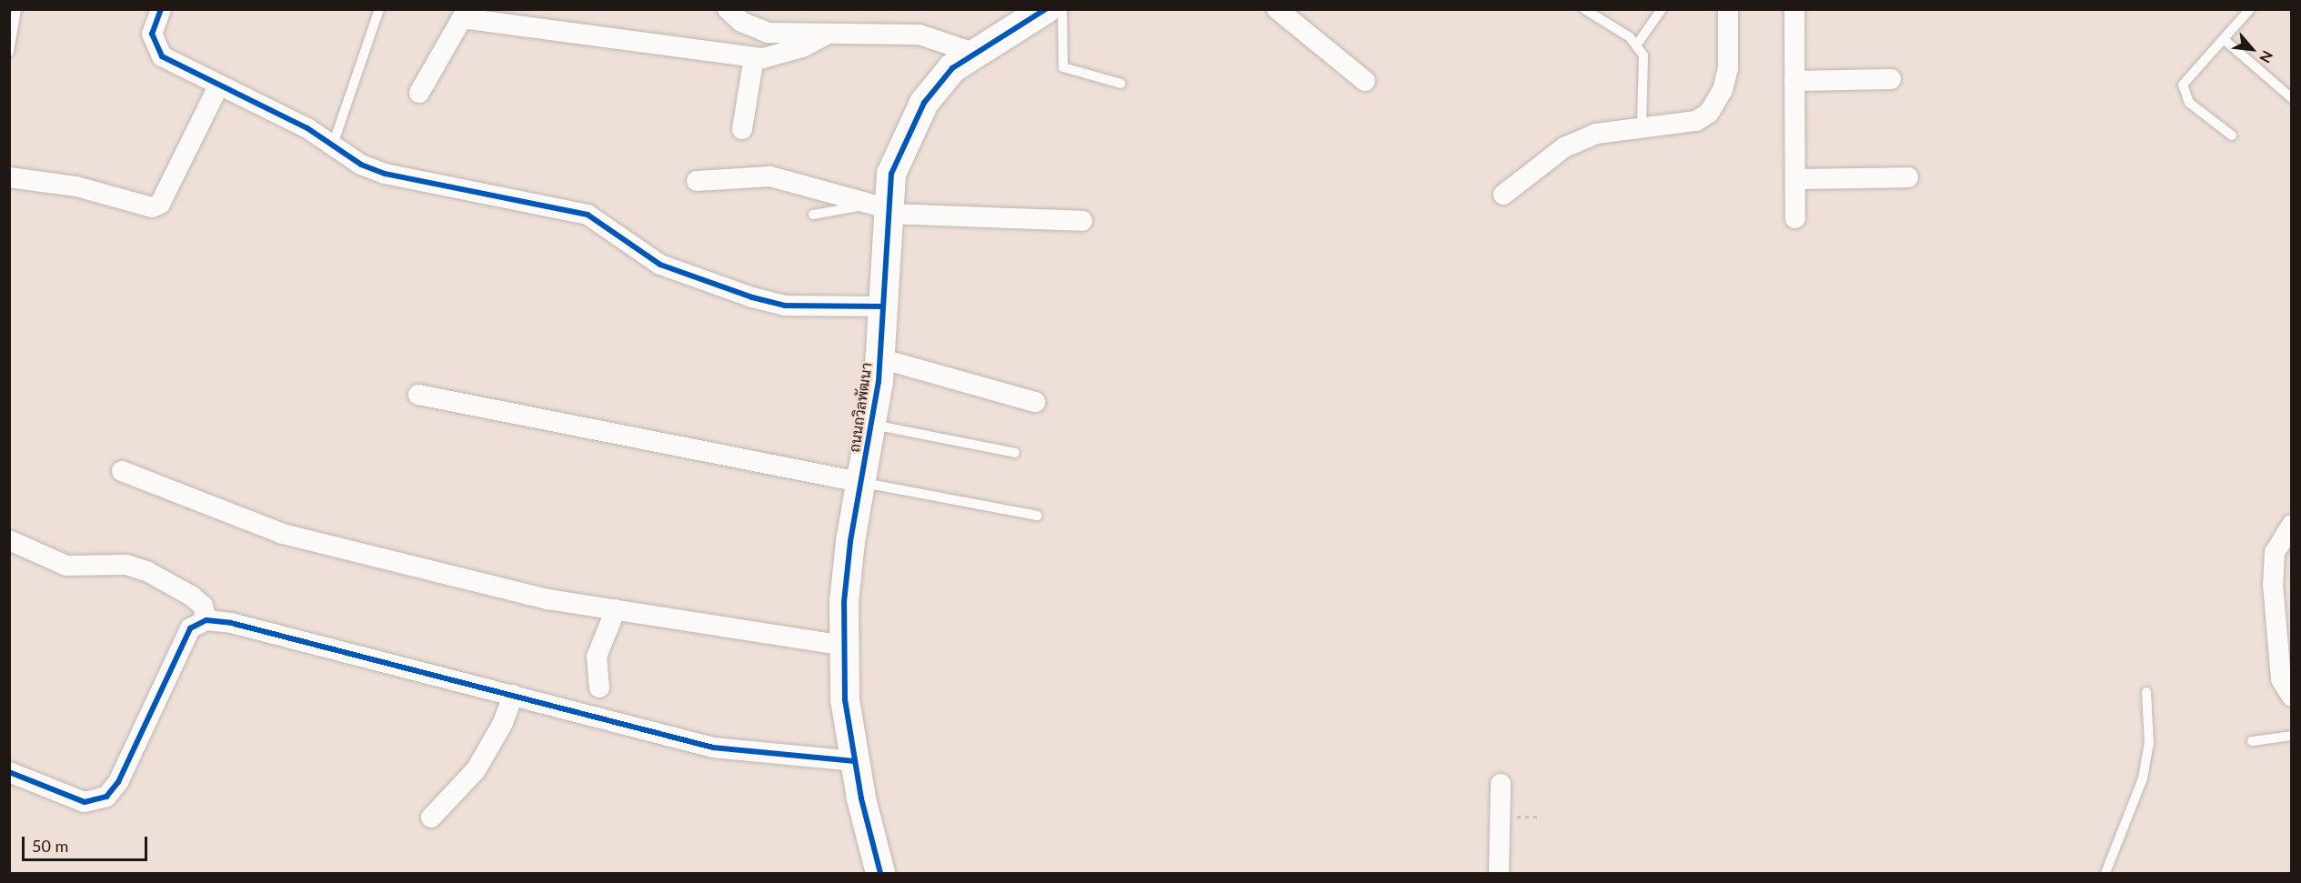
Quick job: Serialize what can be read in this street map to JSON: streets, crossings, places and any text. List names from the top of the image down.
{
  "streets": {
    "street": ["ถนนถวิลพัฒนา"]
  },
  "scale_bar": "50 m",
  "north": "bottom right"
}
